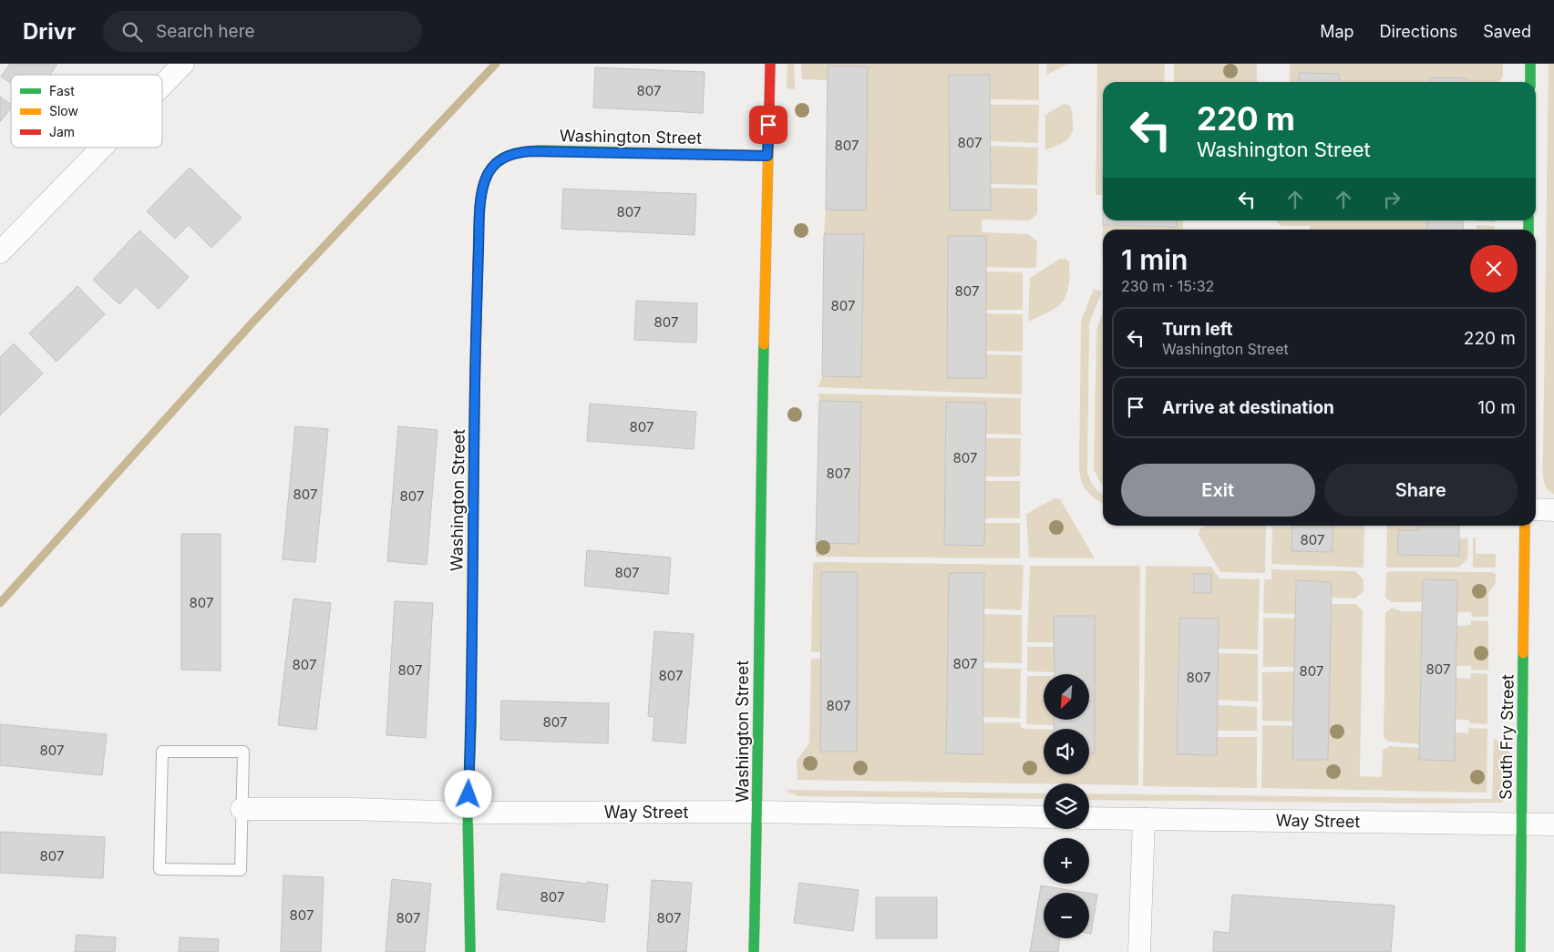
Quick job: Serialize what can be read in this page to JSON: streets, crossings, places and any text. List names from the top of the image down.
{
  "streets": {
    "street": ["Washington Street", "South Fry Street", "Way Street"]
  },
  "crossings": [
    ["Washington Street", "Way Street"],
    ["South Fry Street", "Way Street"]
  ],
  "house_numbers": [
    "807",
    "807",
    "807",
    "807",
    "807",
    "807",
    "807",
    "807",
    "807",
    "807",
    "807",
    "807",
    "807",
    "807",
    "807",
    "807",
    "807",
    "807",
    "807",
    "807",
    "807",
    "807",
    "807",
    "807",
    "807",
    "807",
    "807",
    "807",
    "807",
    "807"
  ],
  "legend": ["Fast", "Slow", "Jam"],
  "north": "bottom left",
  "page": {
    "header": "Drivr",
    "search": "Search here",
    "nav": ["Map", "Directions", "Saved"],
    "turn": ["220 m", "Washington Street"],
    "heading": ["1 min", "230 m · 15:32"],
    "list": [
      {
        "name": "Turn left",
        "note": "Washington Street",
        "value": "220 m"
      },
      {
        "name": "Arrive at destination",
        "value": "10 m"
      }
    ],
    "buttons": ["Exit", "Share"],
    "map_buttons": ["+", "−"]
  }
}
